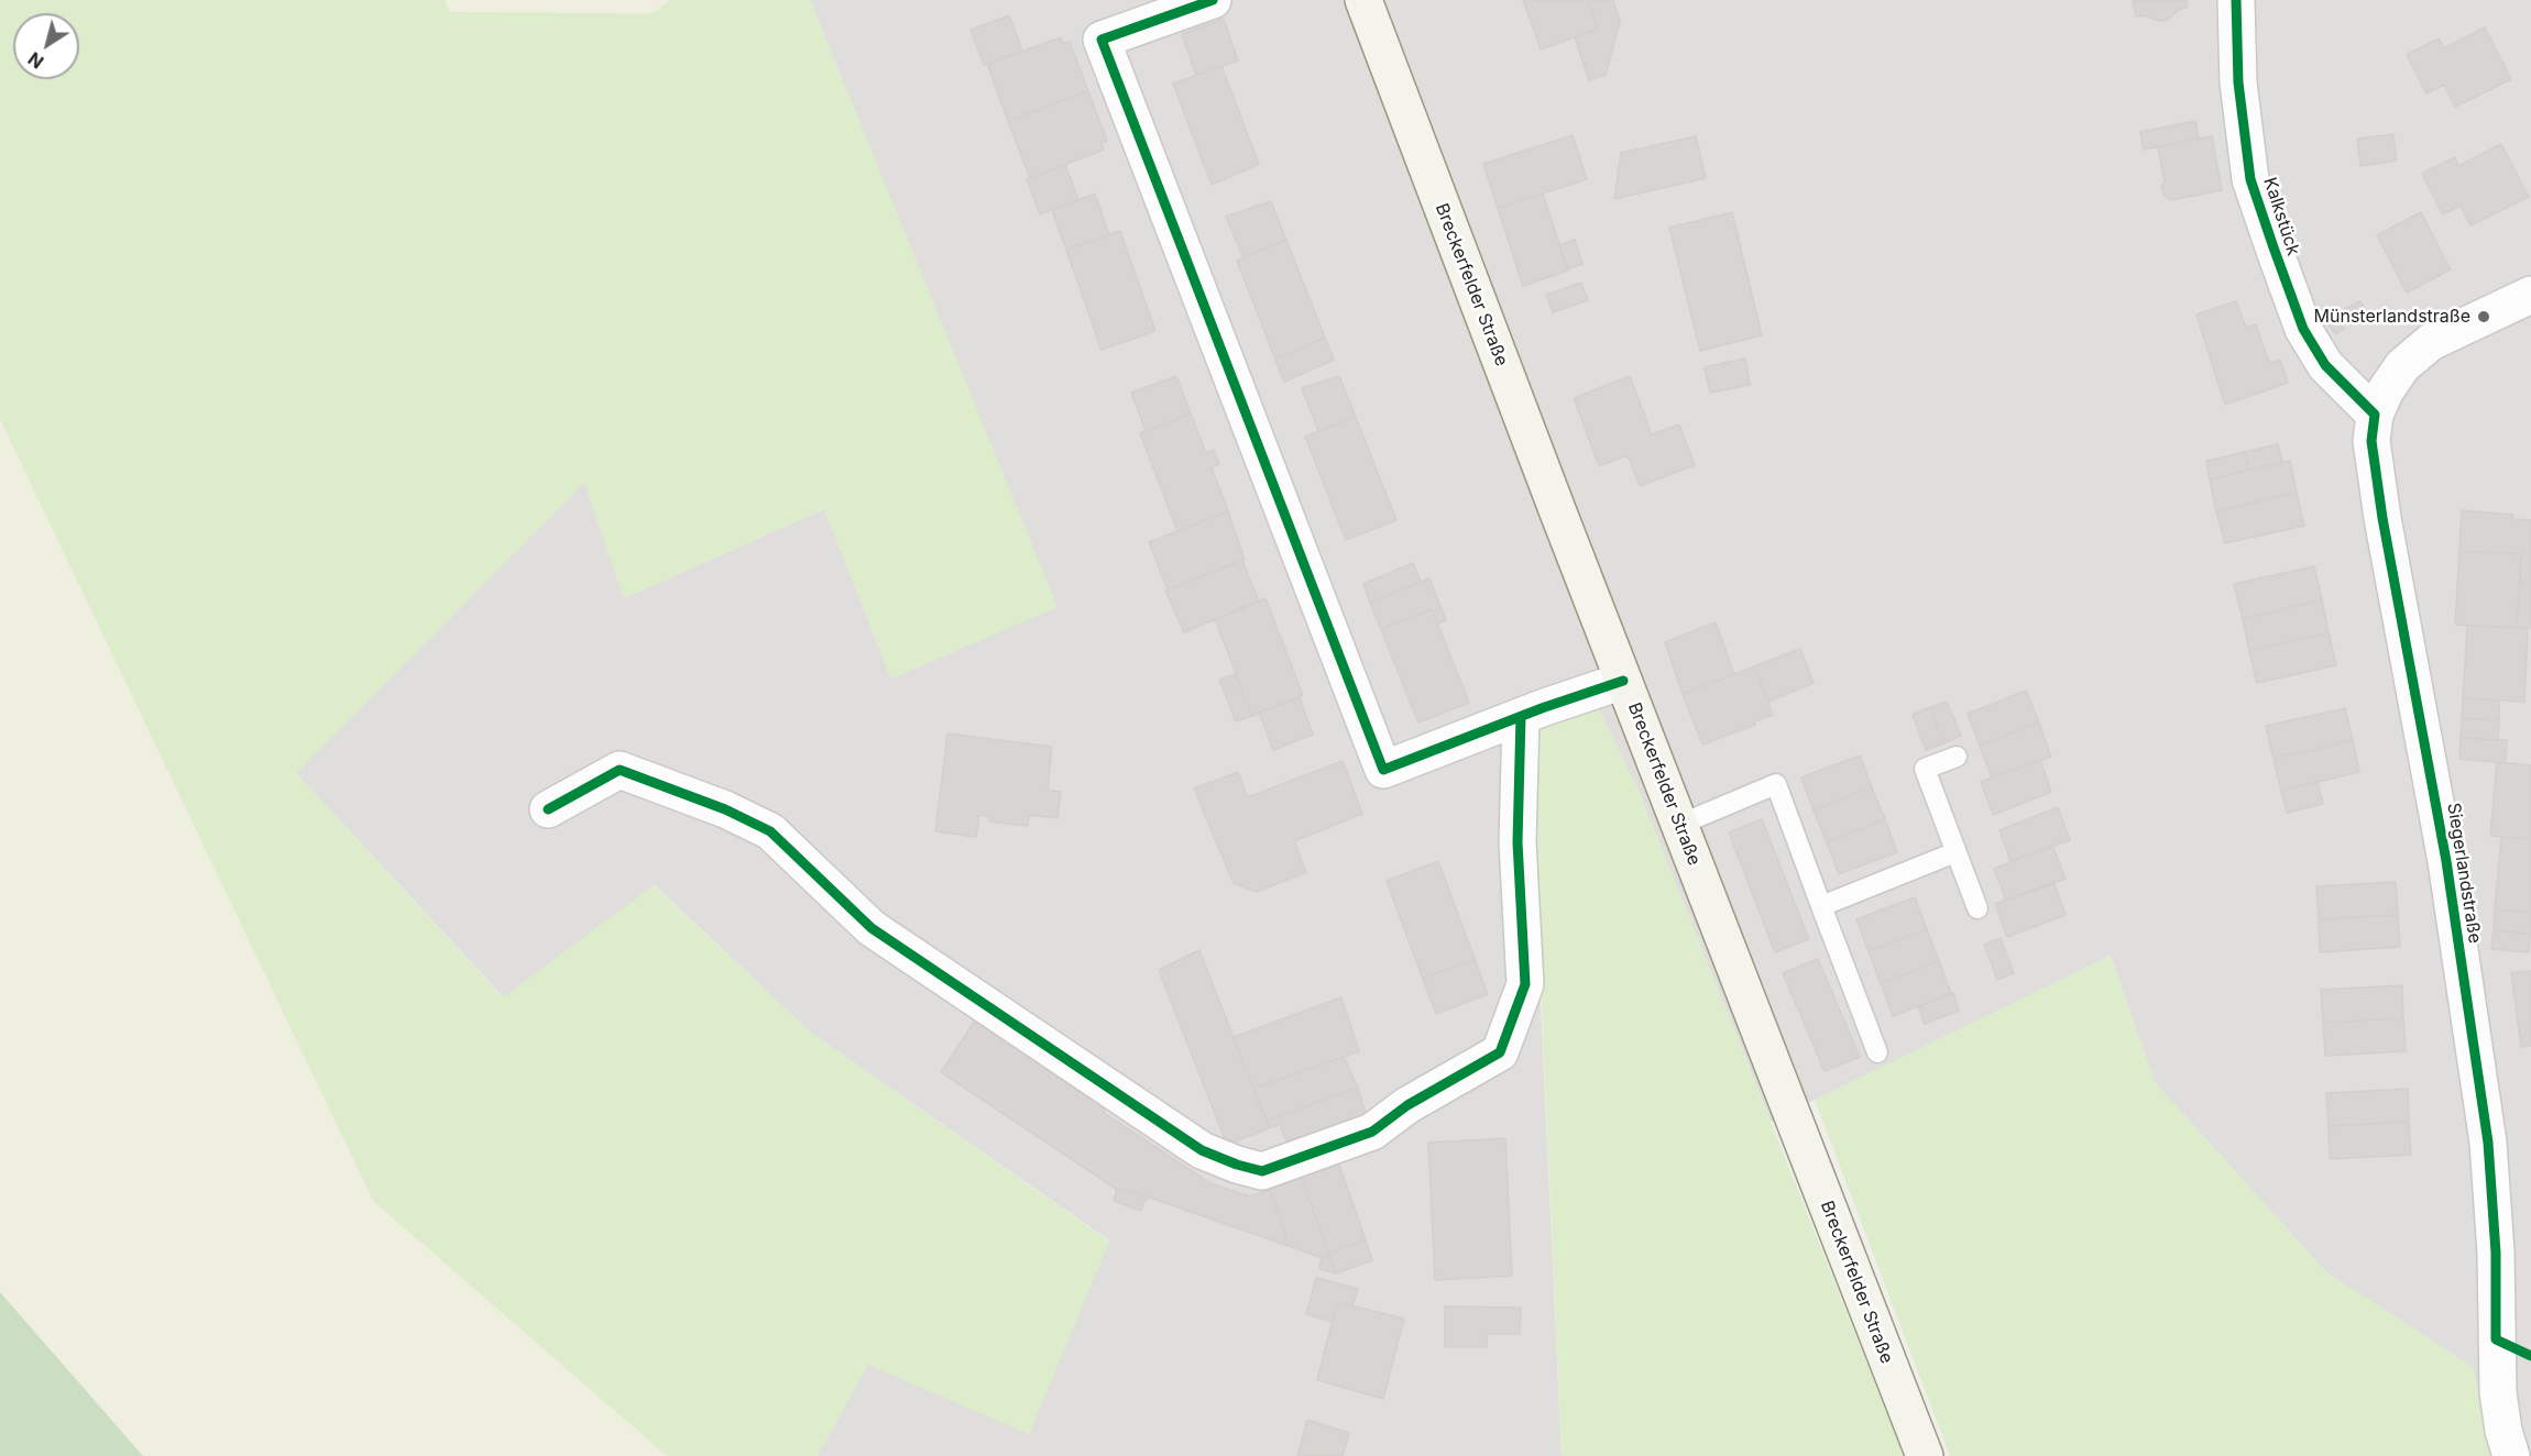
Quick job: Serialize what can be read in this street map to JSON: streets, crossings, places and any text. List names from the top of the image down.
{
  "streets": {
    "main road": ["Breckerfelder Straße"],
    "street": ["Kalkstück", "Siegerlandstraße"]
  },
  "crossings": [
    ["Kalkstück", "Siegerlandstraße"]
  ],
  "places": ["Münsterlandstraße"],
  "north": "bottom left"
}
